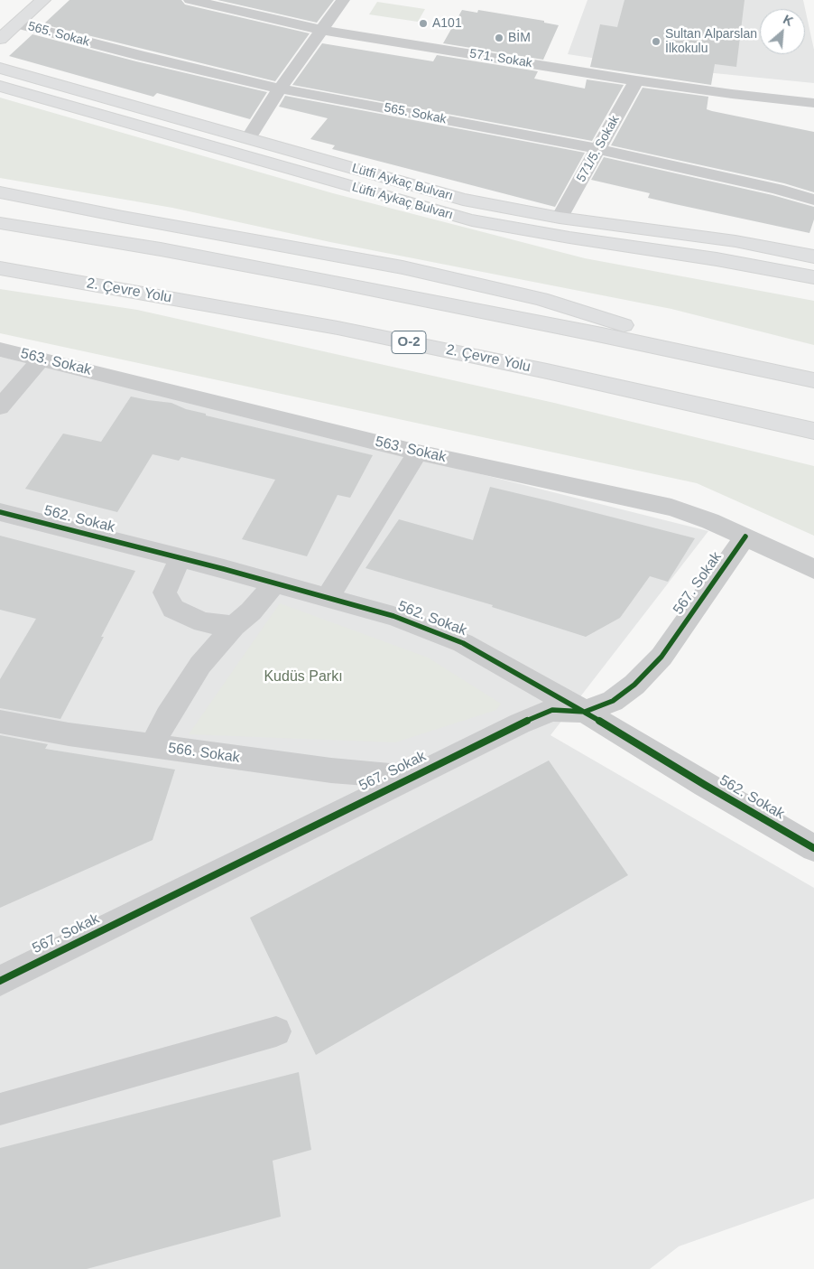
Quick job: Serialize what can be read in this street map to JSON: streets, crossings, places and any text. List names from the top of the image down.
{
  "streets": {
    "main road": [
      "Lütfi Aykaç Bulvarı",
      "Lüfti Aykaç Bulvarı",
      "2. Çevre Yolu",
      "O-2"
    ],
    "street": [
      "565. Sokak",
      "571. Sokak",
      "571/5. Sokak",
      "563. Sokak",
      "562. Sokak",
      "567. Sokak",
      "566. Sokak"
    ]
  },
  "crossings": [
    ["565. Sokak", "571/5. Sokak"],
    ["571. Sokak", "571/5. Sokak"],
    ["571/5. Sokak", "Lütfi Aykaç Bulvarı"],
    ["563. Sokak", "567. Sokak"],
    ["562. Sokak", "567. Sokak"],
    ["567. Sokak", "566. Sokak"]
  ],
  "parks": ["Kudüs Parkı"],
  "places": ["A101", "BİM", "Sultan Alparslan İlkokulu"],
  "north": "top right"
}
